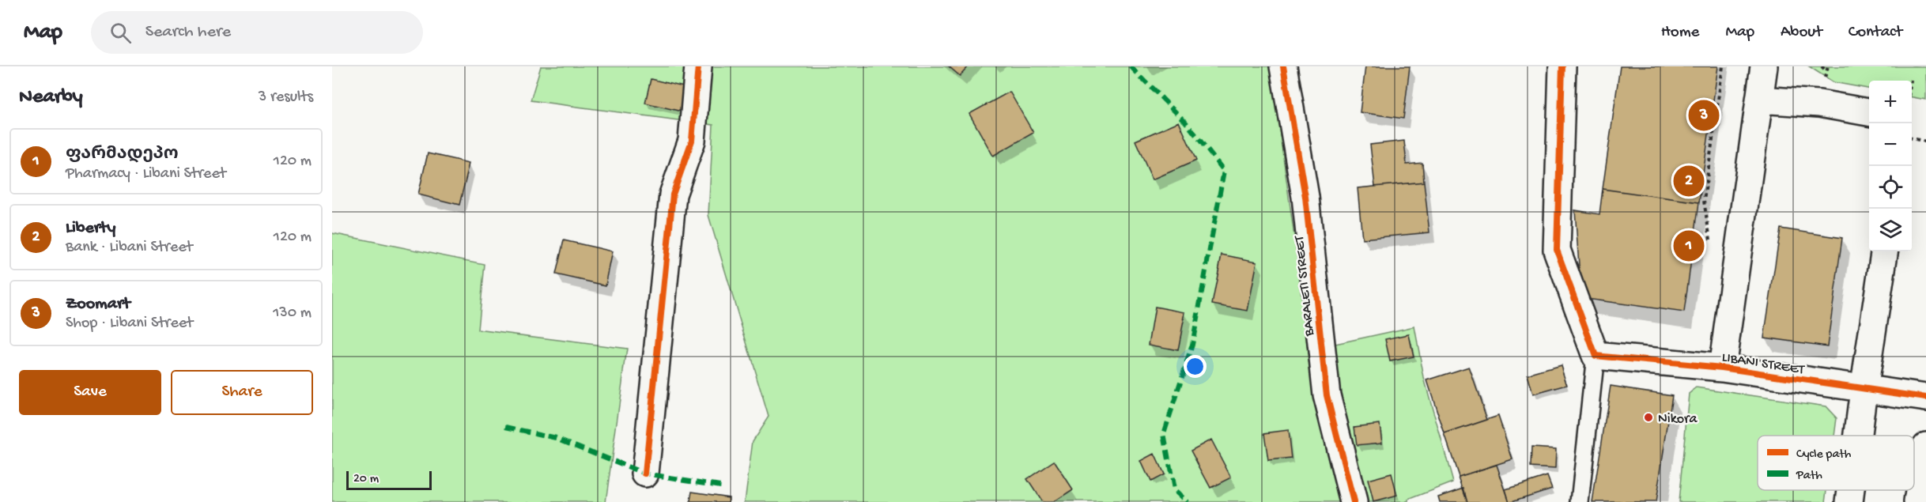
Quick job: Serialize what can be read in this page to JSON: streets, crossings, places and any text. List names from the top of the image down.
{
  "streets": {
    "street": ["BARALETI STREET", "LIBANI STREET"]
  },
  "places": ["Nikora"],
  "legend": ["Cycle path", "Path"],
  "scale_bar": "20 m",
  "page": {
    "header": "Map",
    "search": "Search here",
    "nav": [
      "Home",
      "Map",
      "About",
      "Contact"
    ],
    "heading": ["Nearby", "3 results"],
    "map_buttons": ["+", "−"],
    "pins": ["3", "2", "1"],
    "list": [
      {
        "mark": "1",
        "name": "ფარმადეპო",
        "note": "Pharmacy · Libani Street",
        "value": "120 m"
      },
      {
        "mark": "2",
        "name": "Liberty",
        "note": "Bank · Libani Street",
        "value": "120 m"
      },
      {
        "mark": "3",
        "name": "Zoomart",
        "note": "Shop · Libani Street",
        "value": "130 m"
      }
    ],
    "buttons": ["Save", "Share"],
    "scale": "20 m"
  }
}
